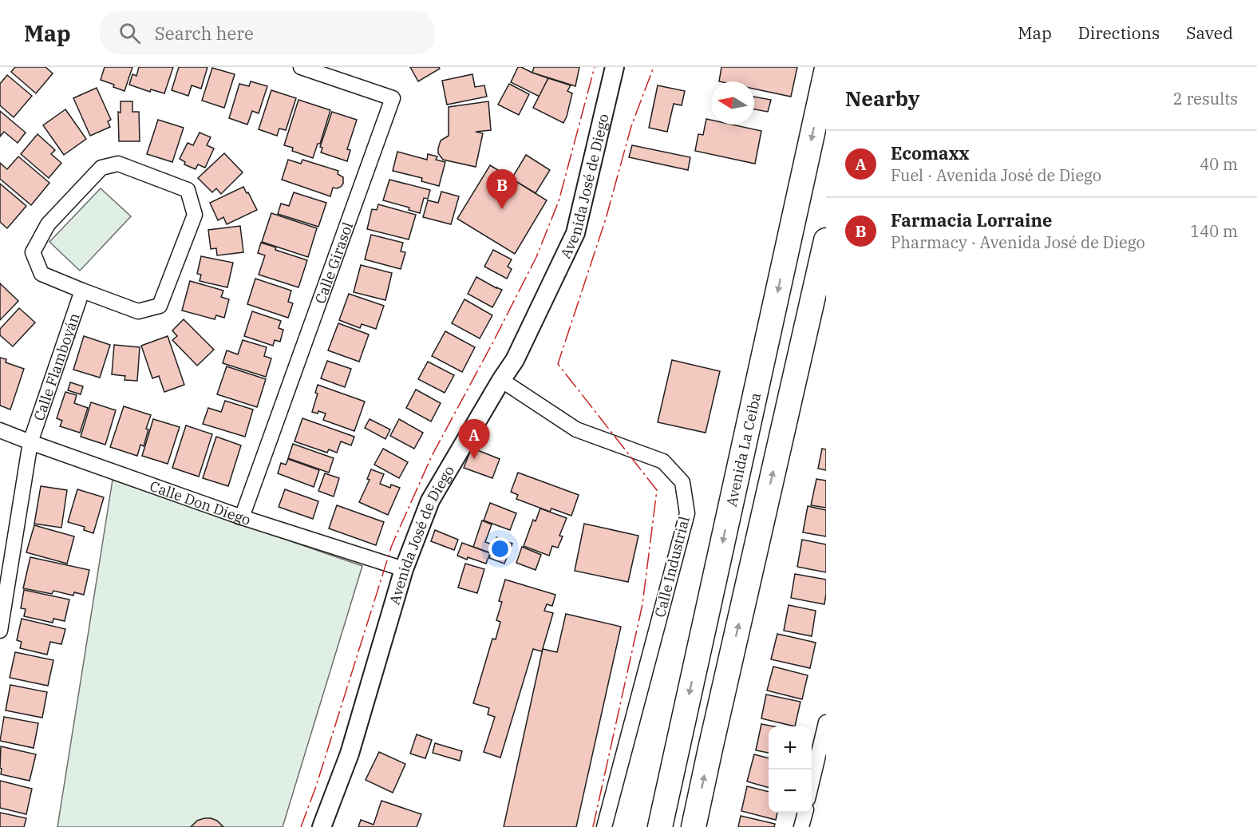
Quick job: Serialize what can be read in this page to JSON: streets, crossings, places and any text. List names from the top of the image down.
{
  "streets": {
    "highway": ["Avenida La Ceiba"],
    "street": [
      "Avenida José de Diego",
      "Calle Girasol",
      "Calle Flamboyán",
      "Calle Don Diego",
      "Calle Industrial"
    ]
  },
  "crossings": [
    ["Avenida José de Diego", "Calle Don Diego"],
    ["Avenida José de Diego", "Calle Industrial"],
    ["Calle Girasol", "Calle Don Diego"],
    ["Calle Flamboyán", "Calle Don Diego"]
  ],
  "north": "left",
  "page": {
    "header": "Map",
    "search": "Search here",
    "nav": ["Map", "Directions", "Saved"],
    "heading": ["Nearby", "2 results"],
    "list": [
      {
        "mark": "A",
        "name": "Ecomaxx",
        "note": "Fuel · Avenida José de Diego",
        "value": "40 m"
      },
      {
        "mark": "B",
        "name": "Farmacia Lorraine",
        "note": "Pharmacy · Avenida José de Diego",
        "value": "140 m"
      }
    ],
    "pins": ["B", "A"],
    "map_buttons": ["+", "−"]
  }
}
